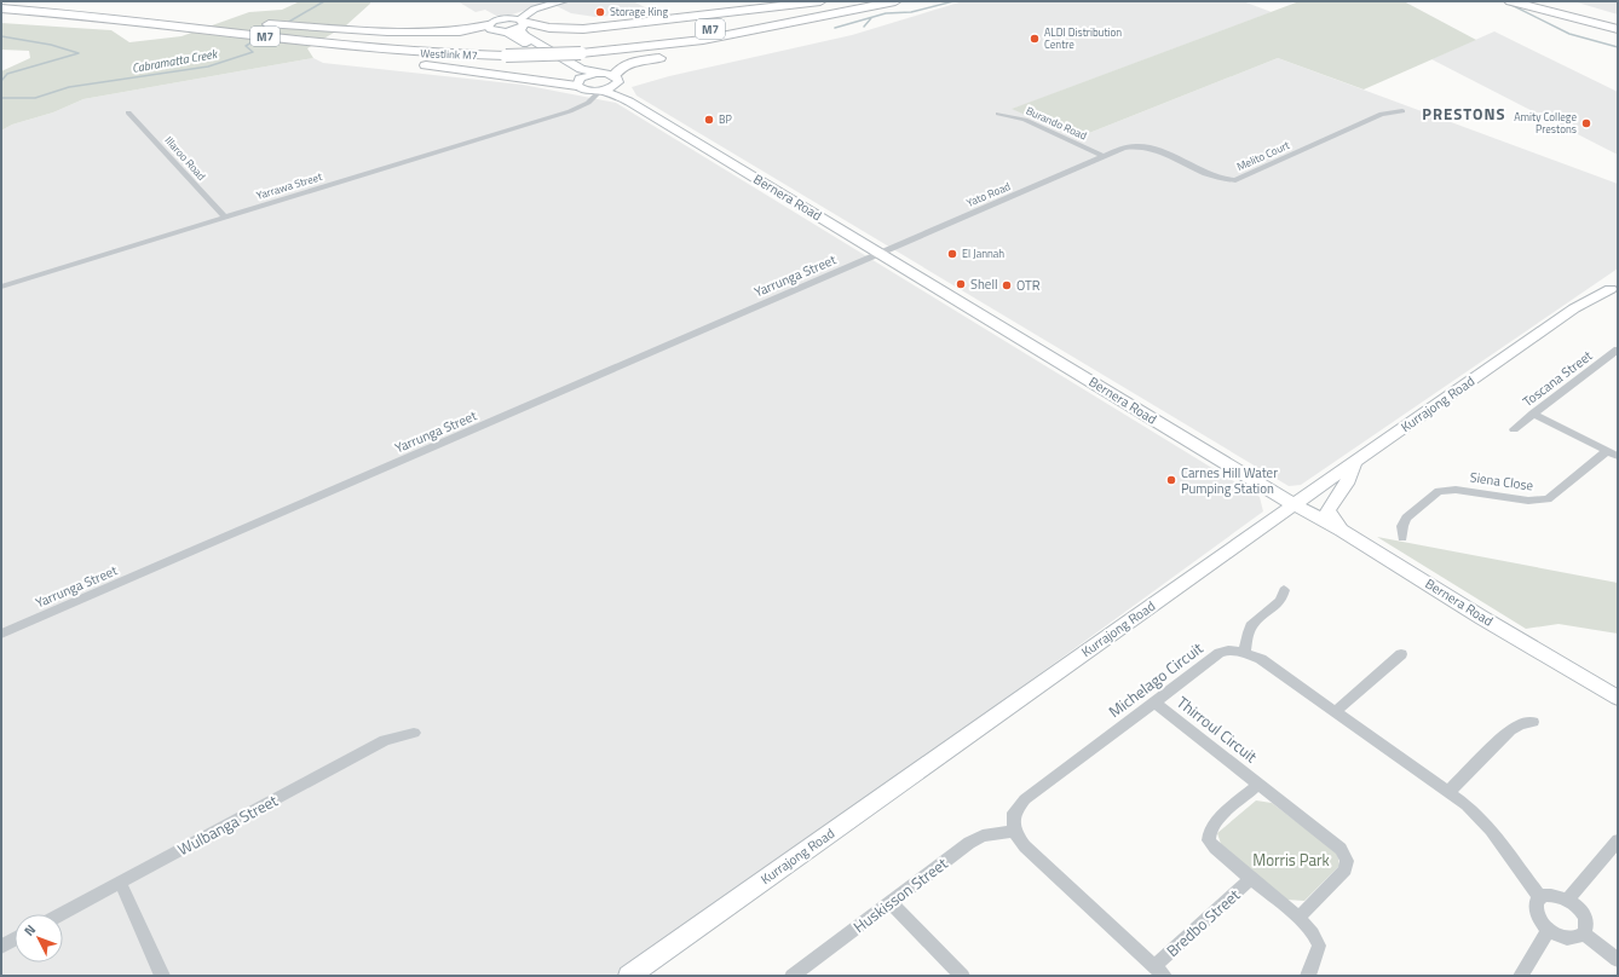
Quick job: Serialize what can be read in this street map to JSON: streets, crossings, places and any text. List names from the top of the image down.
{
  "streets": {
    "highway": ["M7", "Westlink M7"],
    "main road": ["Bernera Road", "Kurrajong Road"],
    "street": [
      "Burando Road",
      "Melito Court",
      "Illaroo Road",
      "Yarrawa Street",
      "Yato Road",
      "Yarrunga Street",
      "Toscana Street",
      "Siena Close",
      "Michelago Circuit",
      "Thirroul Circuit",
      "Wulbanga Street",
      "Huskisson Street",
      "Bredbo Street"
    ]
  },
  "crossings": [
    ["Burando Road", "Melito Court"],
    ["Burando Road", "Yato Road"],
    ["Melito Court", "Yato Road"],
    ["Illaroo Road", "Yarrawa Street"],
    ["Yarrawa Street", "Bernera Road"],
    ["Yato Road", "Bernera Road"],
    ["Yato Road", "Yarrunga Street"],
    ["Bernera Road", "Yarrunga Street"],
    ["Bernera Road", "Kurrajong Road"],
    ["Michelago Circuit", "Thirroul Circuit"],
    ["Michelago Circuit", "Huskisson Street"]
  ],
  "districts": ["PRESTONS"],
  "water": ["Cabramatta Creek"],
  "parks": ["Morris Park"],
  "places": [
    "Storage King",
    "ALDI Distribution Centre",
    "BP",
    "Amity College Prestons",
    "El Jannah",
    "Shell",
    "OTR",
    "Carnes Hill Water Pumping Station"
  ],
  "north": "top left"
}
